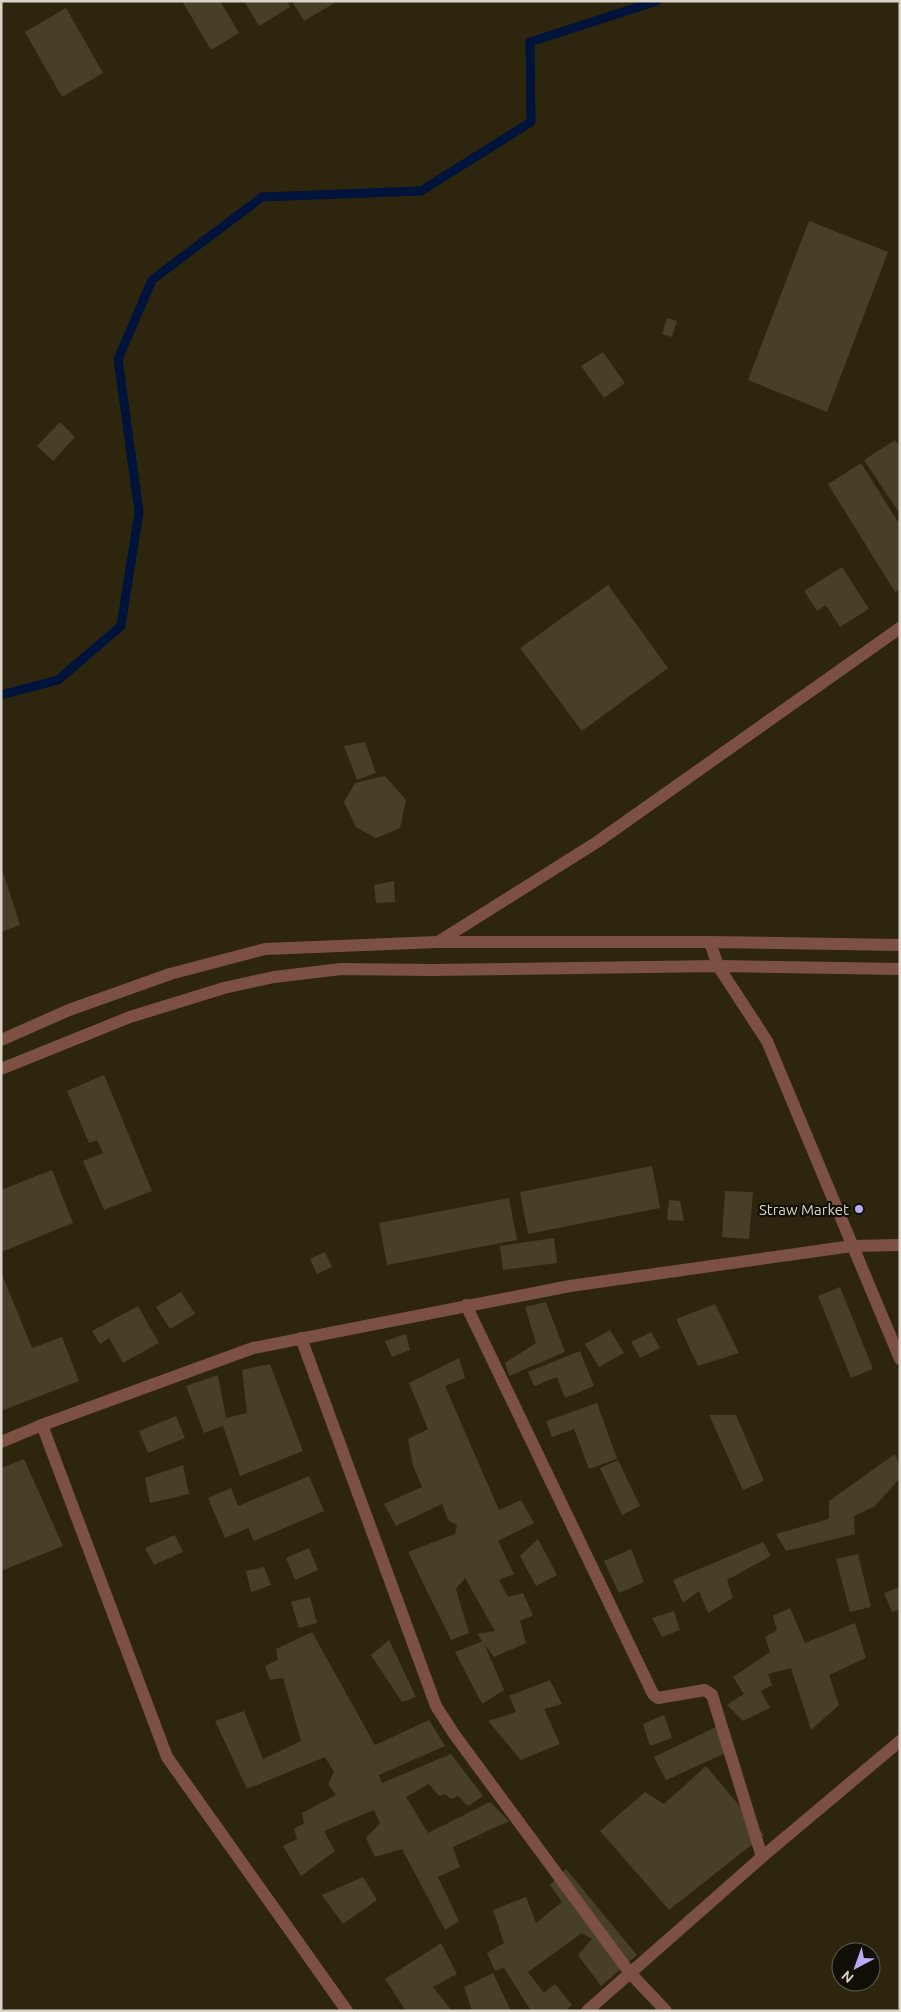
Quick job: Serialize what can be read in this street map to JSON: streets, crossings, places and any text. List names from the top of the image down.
{
  "places": ["Straw Market"],
  "north": "bottom left"
}
